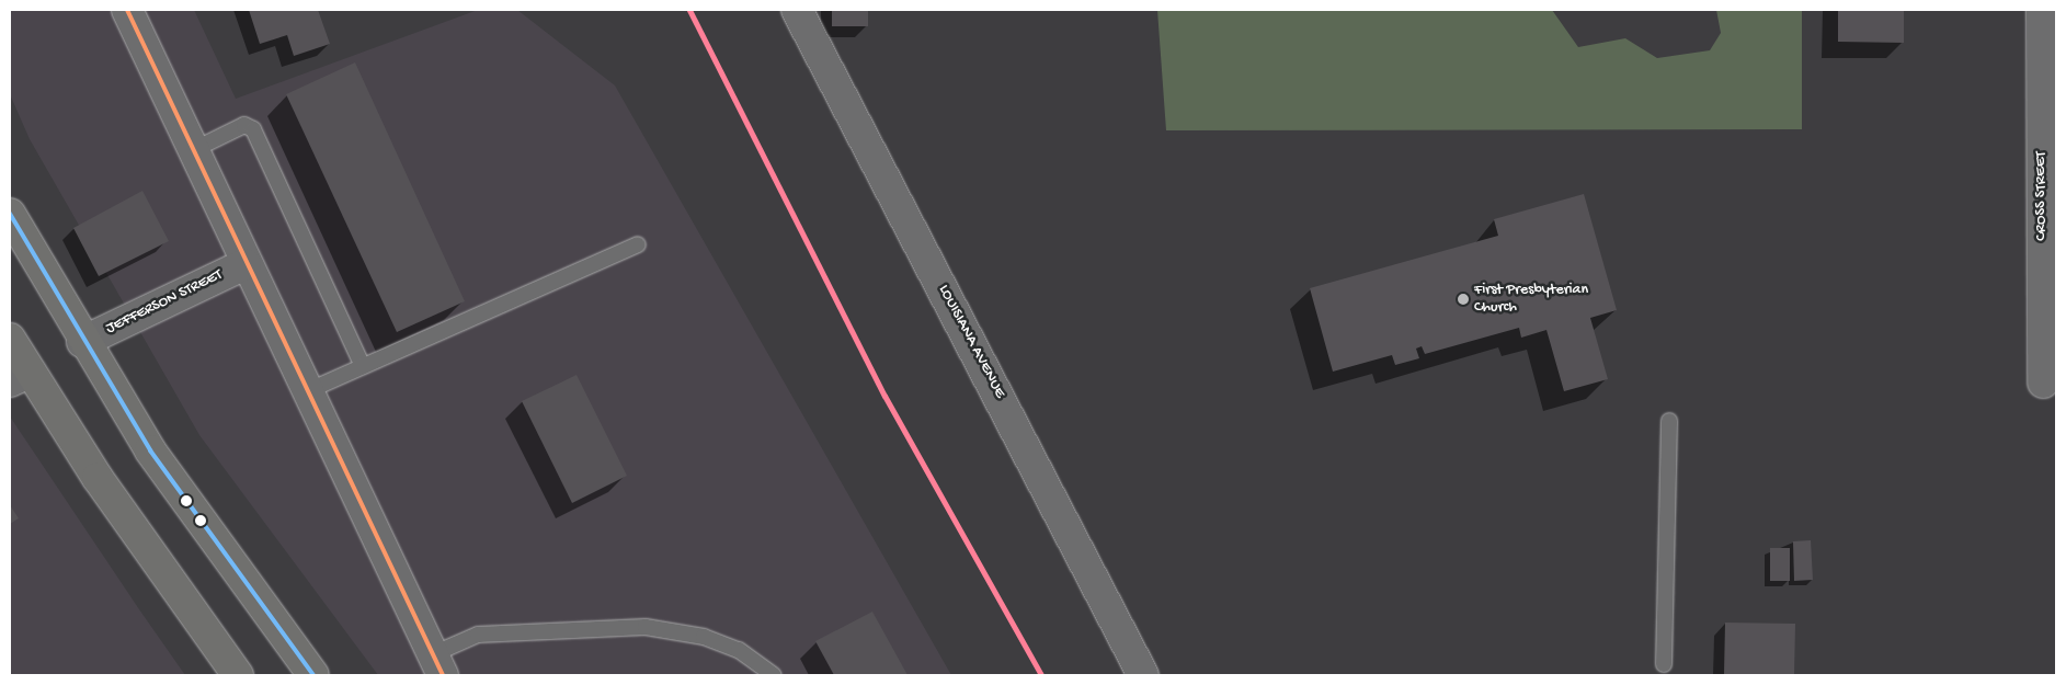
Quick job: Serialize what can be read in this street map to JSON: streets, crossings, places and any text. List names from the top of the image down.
{
  "streets": {
    "street": ["CROSS STREET", "JEFFERSON STREET", "LOUISIANA AVENUE"]
  },
  "places": ["First Presbyterian Church"]
}
